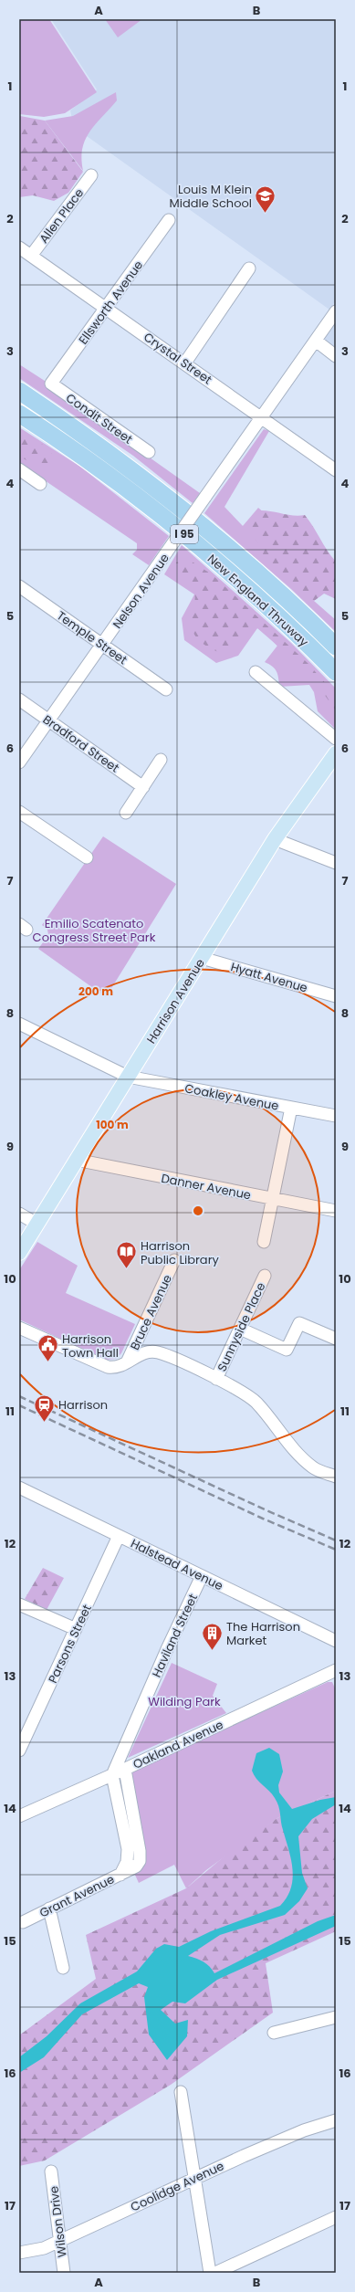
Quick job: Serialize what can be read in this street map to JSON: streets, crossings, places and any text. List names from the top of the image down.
{
  "streets": {
    "highway": ["I 95", "New England Thruway"],
    "main road": ["Harrison Avenue"],
    "street": [
      "Allen Place",
      "Ellsworth Avenue",
      "Crystal Street",
      "Condit Street",
      "Nelson Avenue",
      "Temple Street",
      "Bradford Street",
      "Hyatt Avenue",
      "Coakley Avenue",
      "Danner Avenue",
      "Bruce Avenue",
      "Sunnyside Place",
      "Halstead Avenue",
      "Haviland Street",
      "Parsons Street",
      "Oakland Avenue",
      "Grant Avenue",
      "Coolidge Avenue",
      "Wilson Drive"
    ]
  },
  "crossings": [
    ["Allen Place", "Crystal Street"],
    ["Ellsworth Avenue", "Crystal Street"],
    ["Ellsworth Avenue", "Condit Street"],
    ["Crystal Street", "Nelson Avenue"],
    ["Nelson Avenue", "Temple Street"],
    ["Nelson Avenue", "Bradford Street"],
    ["Hyatt Avenue", "Harrison Avenue"],
    ["Harrison Avenue", "Coakley Avenue"],
    ["Harrison Avenue", "Danner Avenue"],
    ["Halstead Avenue", "Haviland Street"],
    ["Halstead Avenue", "Parsons Street"],
    ["Haviland Street", "Oakland Avenue"],
    ["Coolidge Avenue", "Wilson Drive"]
  ],
  "parks": ["Emilio Scatenato Congress Street Park", "Wilding Park"],
  "places": {
    "school or university": ["Louis M Klein Middle School"],
    "library": ["Harrison Public Library"],
    "public building": ["Harrison Town Hall"],
    "station": ["Harrison"],
    "building": ["The Harrison Market"]
  },
  "grid": {
    "columns": ["A", "B"],
    "rows": [
      "1",
      "2",
      "3",
      "4",
      "5",
      "6",
      "7",
      "8",
      "9",
      "10",
      "11",
      "12",
      "13",
      "14",
      "15",
      "16",
      "17"
    ]
  },
  "rings": ["200 m", "100 m"]
}
